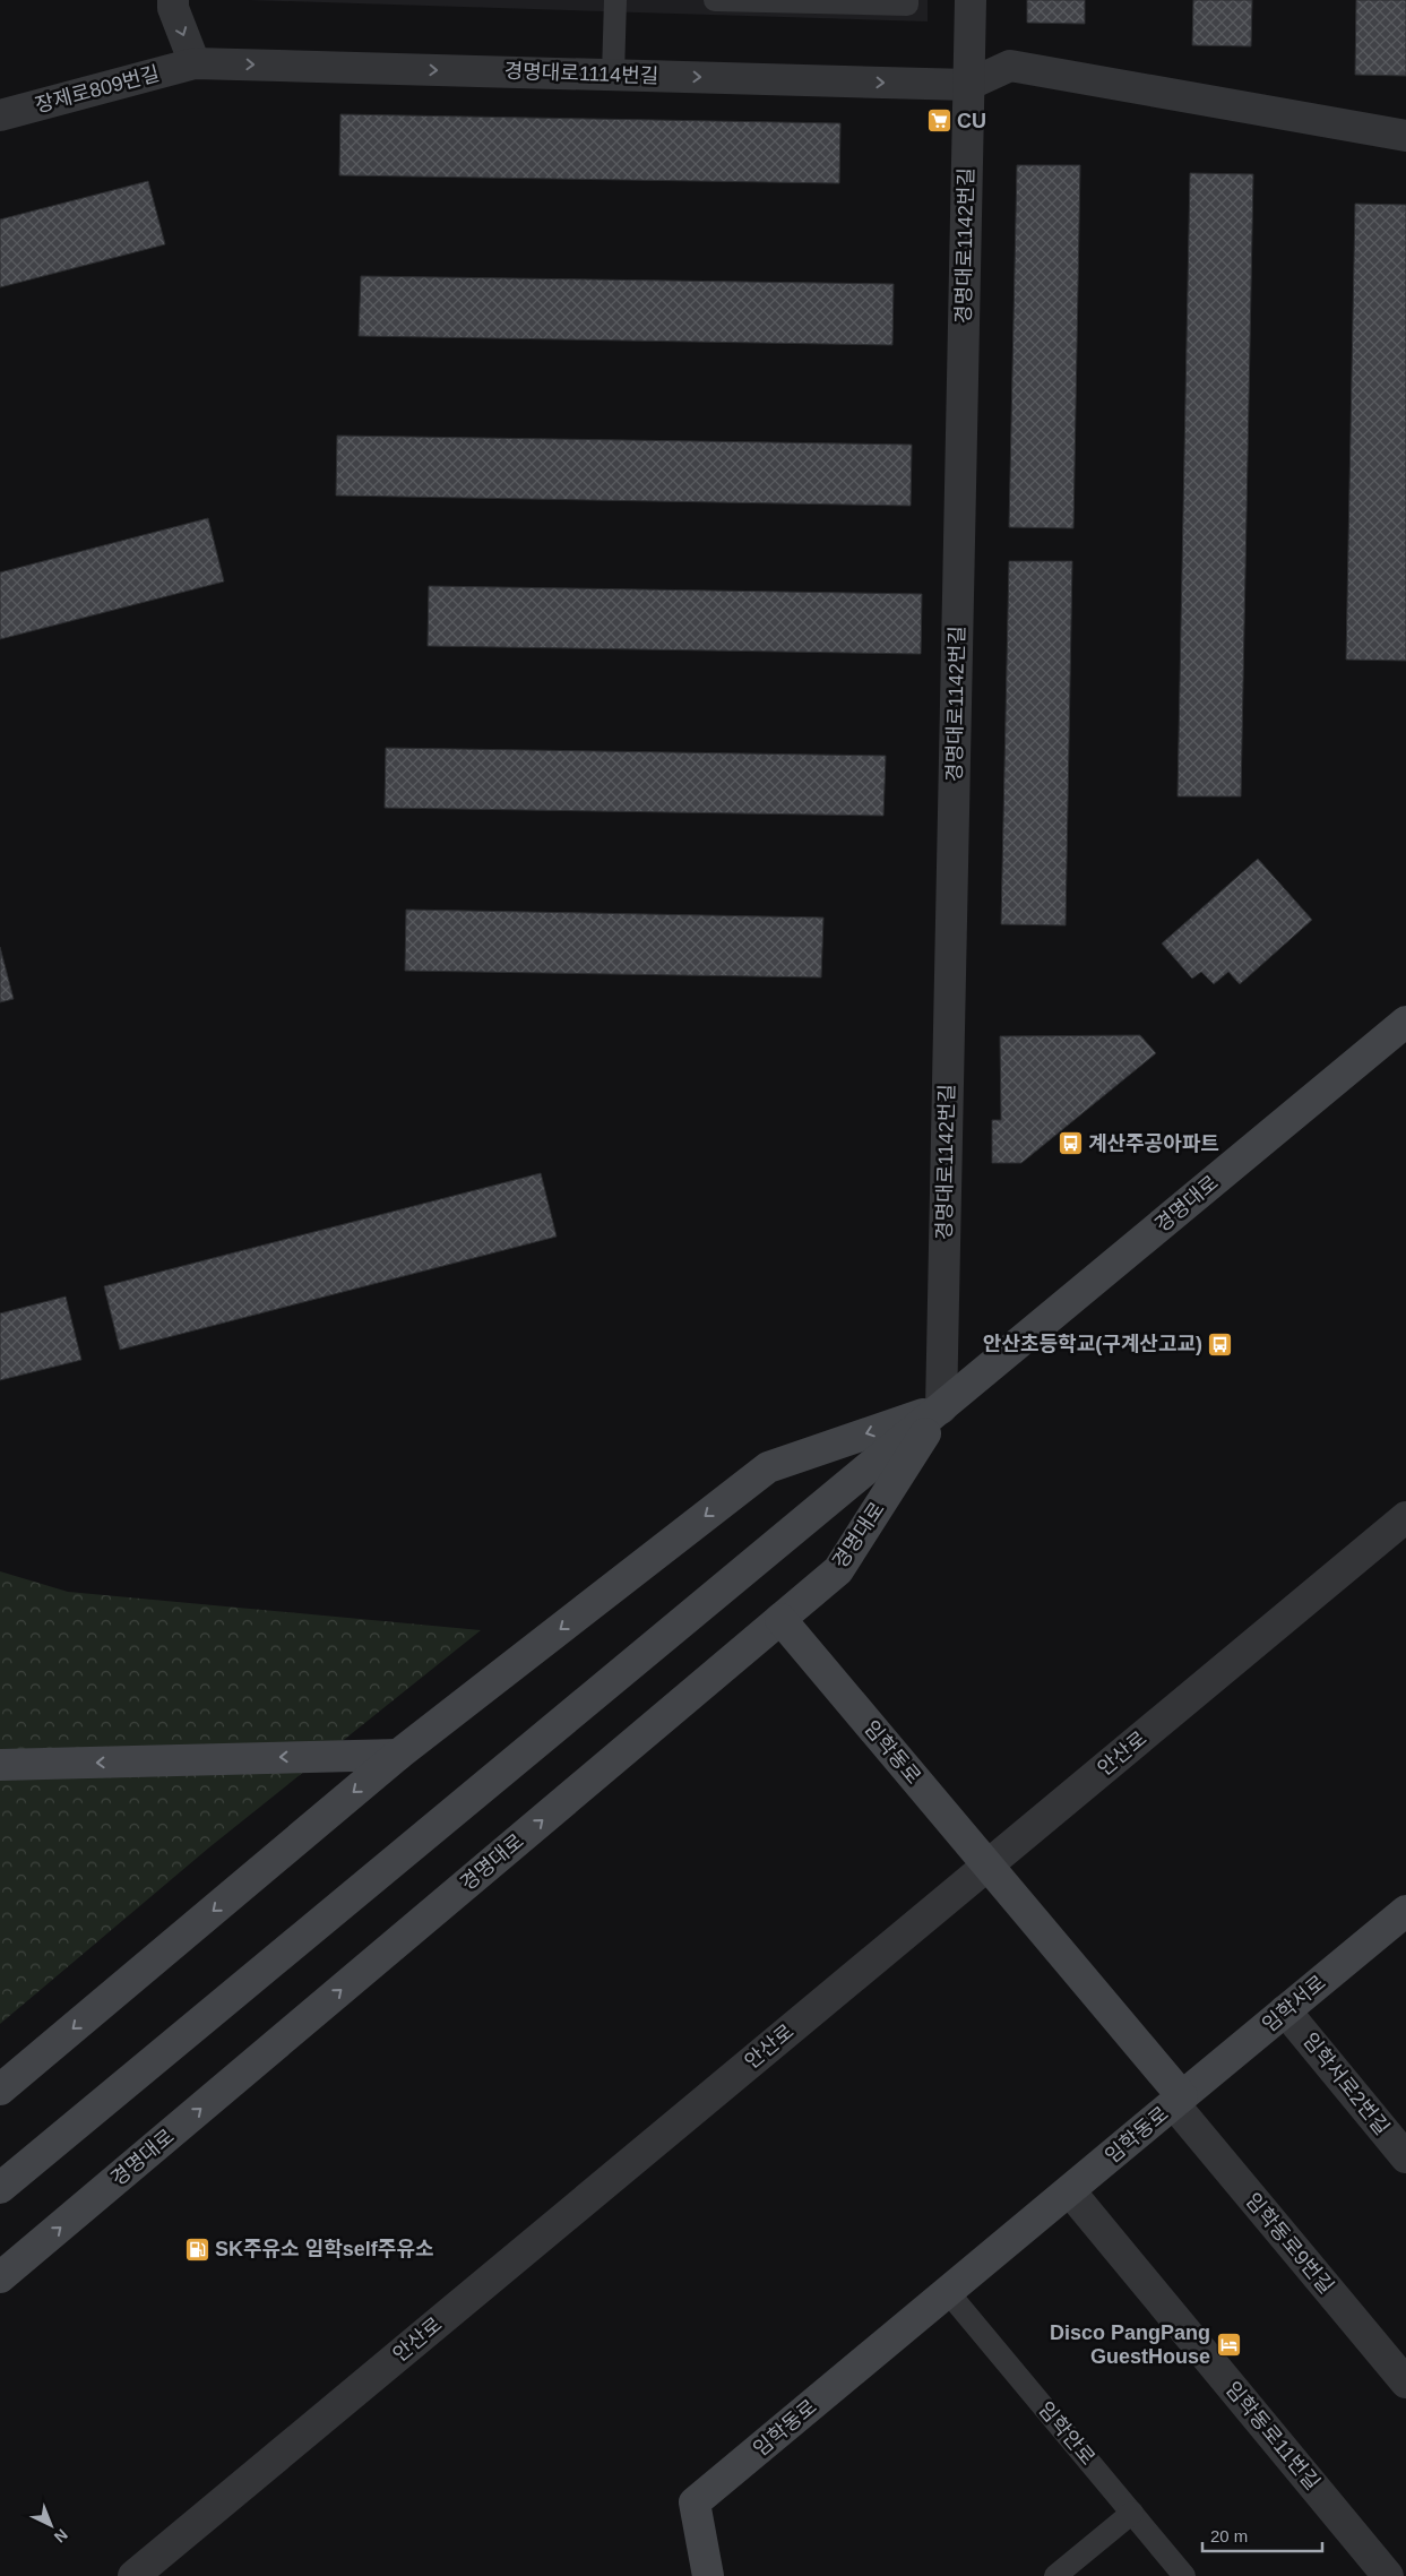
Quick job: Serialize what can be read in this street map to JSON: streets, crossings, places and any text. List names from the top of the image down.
{
  "streets": {
    "street": [
      "경명대로1114번길",
      "장제로809번길",
      "경명대로1142번길",
      "경명대로",
      "임학동로",
      "안산로",
      "임학서로",
      "임학서로2번길",
      "임학동로9번길",
      "임학동로11번길"
    ],
    "lane": ["임학안로"]
  },
  "crossings": [
    ["경명대로1114번길", "장제로809번길"],
    ["경명대로1114번길", "경명대로1142번길"],
    ["경명대로1142번길", "경명대로"],
    ["경명대로", "임학동로"],
    ["임학동로", "안산로"],
    ["임학동로", "임학서로"],
    ["임학동로", "임학동로9번길"],
    ["임학동로", "임학안로"],
    ["임학동로", "임학동로11번길"],
    ["임학서로", "임학서로2번길"],
    ["임학서로", "임학동로9번길"]
  ],
  "one_way": ["경명대로1114번길"],
  "places": {
    "supermarket": ["CU"],
    "bus stop": ["계산주공아파트", "안산초등학교(구계산고교)"],
    "fuel station": ["SK주유소 임학self주유소"],
    "hotel": ["Disco PangPang GuestHouse"]
  },
  "scale_bar": "20 m",
  "north": "bottom right"
}
